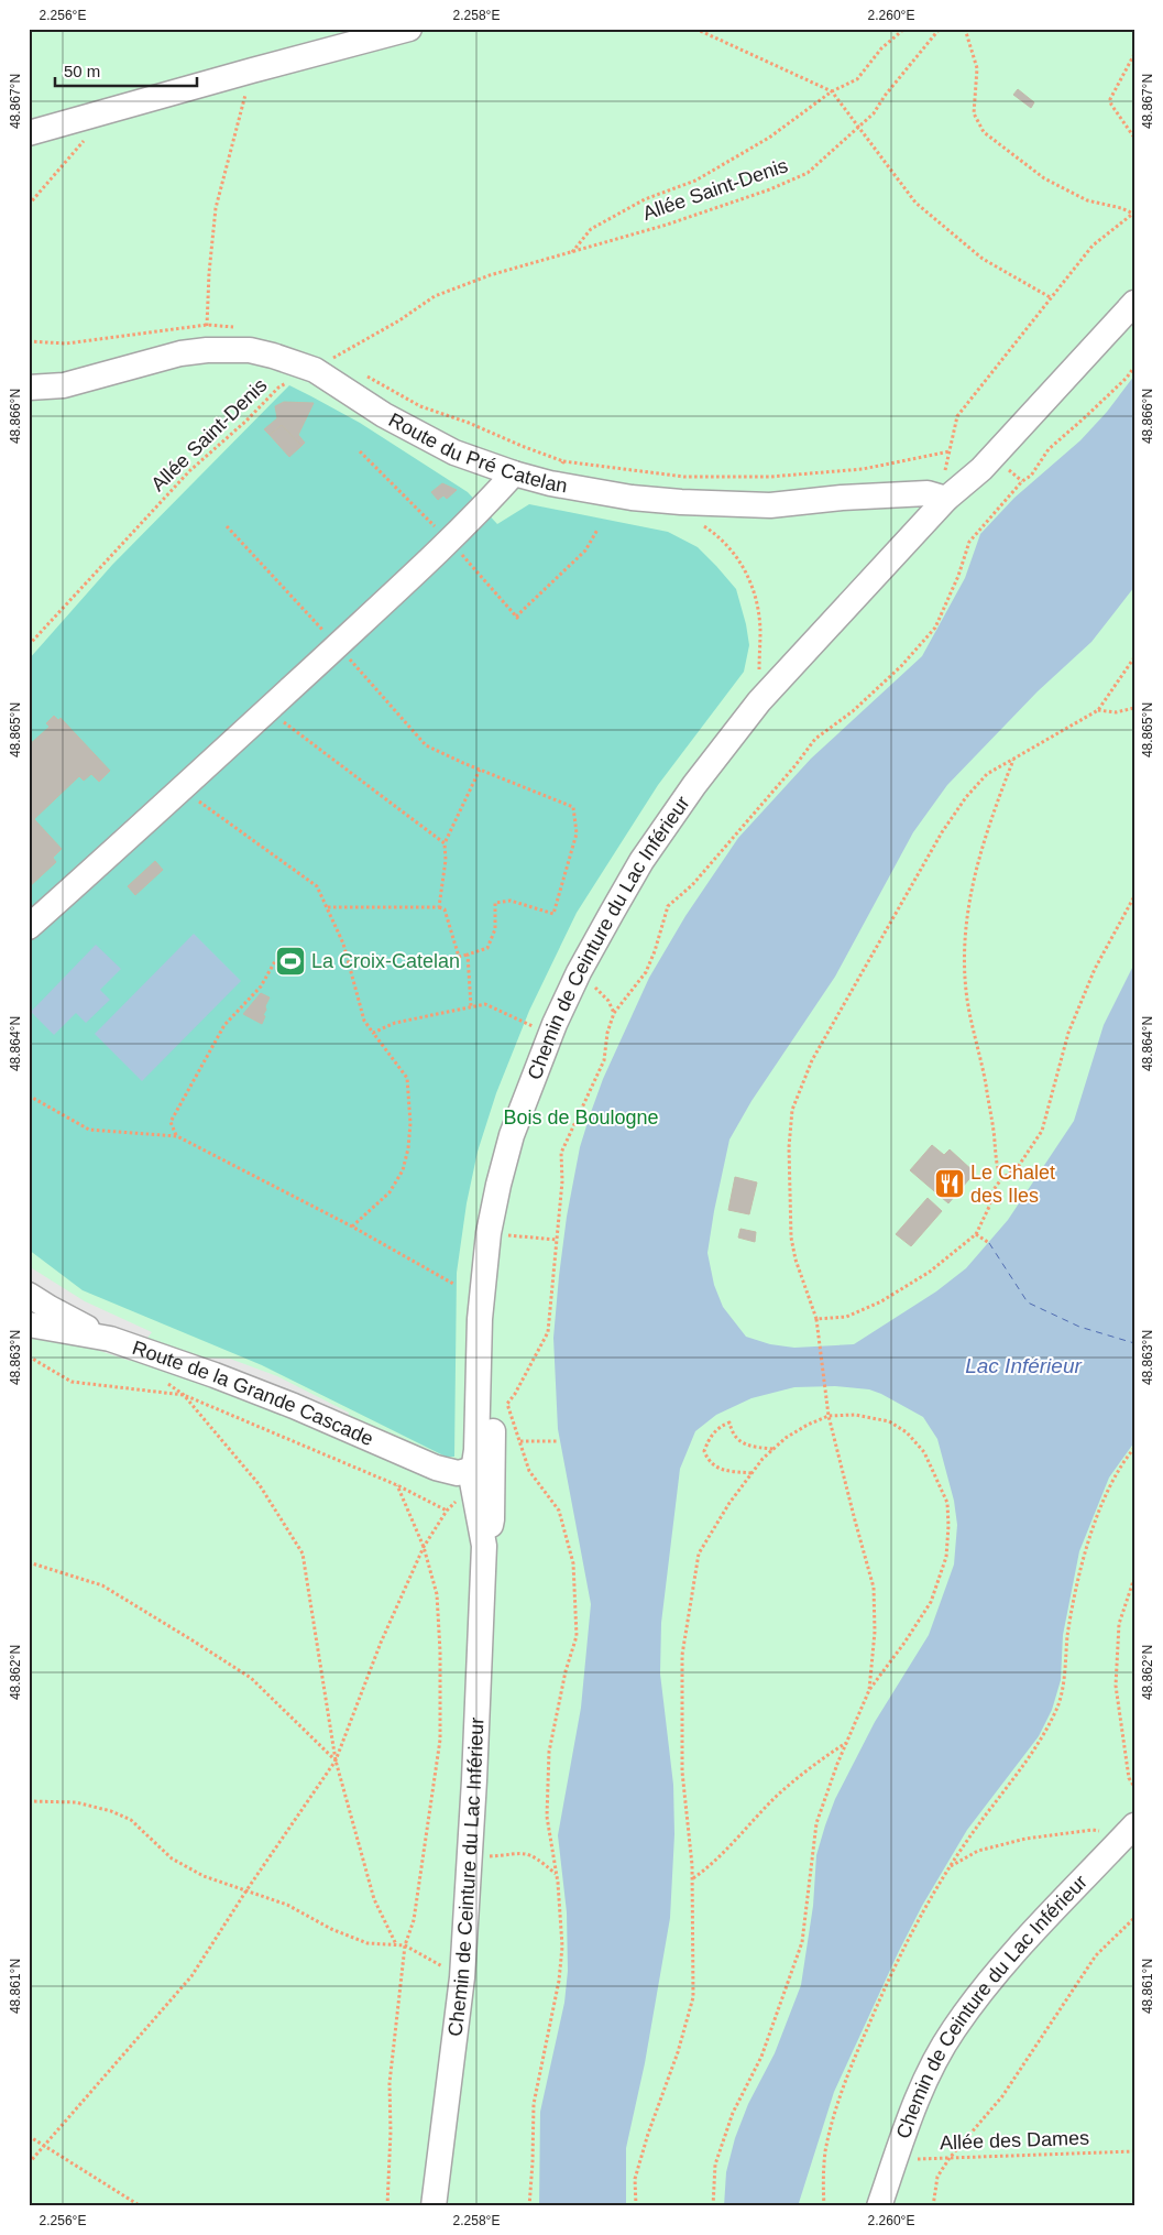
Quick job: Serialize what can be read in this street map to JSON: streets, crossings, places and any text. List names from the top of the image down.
{
  "streets": {
    "street": ["Route du Pré Catelan", "Chemin de Ceinture du Lac Inférieur", "Route de la Grande Cascade"],
    "path": ["Allée Saint-Denis", "Allée des Dames"]
  },
  "crossings": [
    ["Allée Saint-Denis", "Route du Pré Catelan"],
    ["Route du Pré Catelan", "Chemin de Ceinture du Lac Inférieur"],
    ["Chemin de Ceinture du Lac Inférieur", "Route de la Grande Cascade"],
    ["Chemin de Ceinture du Lac Inférieur", "Allée des Dames"]
  ],
  "water": ["Lac Inférieur"],
  "parks": ["Bois de Boulogne"],
  "places": {
    "sports": ["La Croix-Catelan"],
    "restaurant": ["Le Chalet des Iles"]
  },
  "scale_bar": "50 m",
  "coordinates": [
    "2.256°E",
    "2.258°E",
    "2.260°E",
    "48.867°N",
    "48.866°N",
    "48.865°N",
    "48.864°N",
    "48.863°N",
    "48.862°N",
    "48.861°N"
  ]
}
